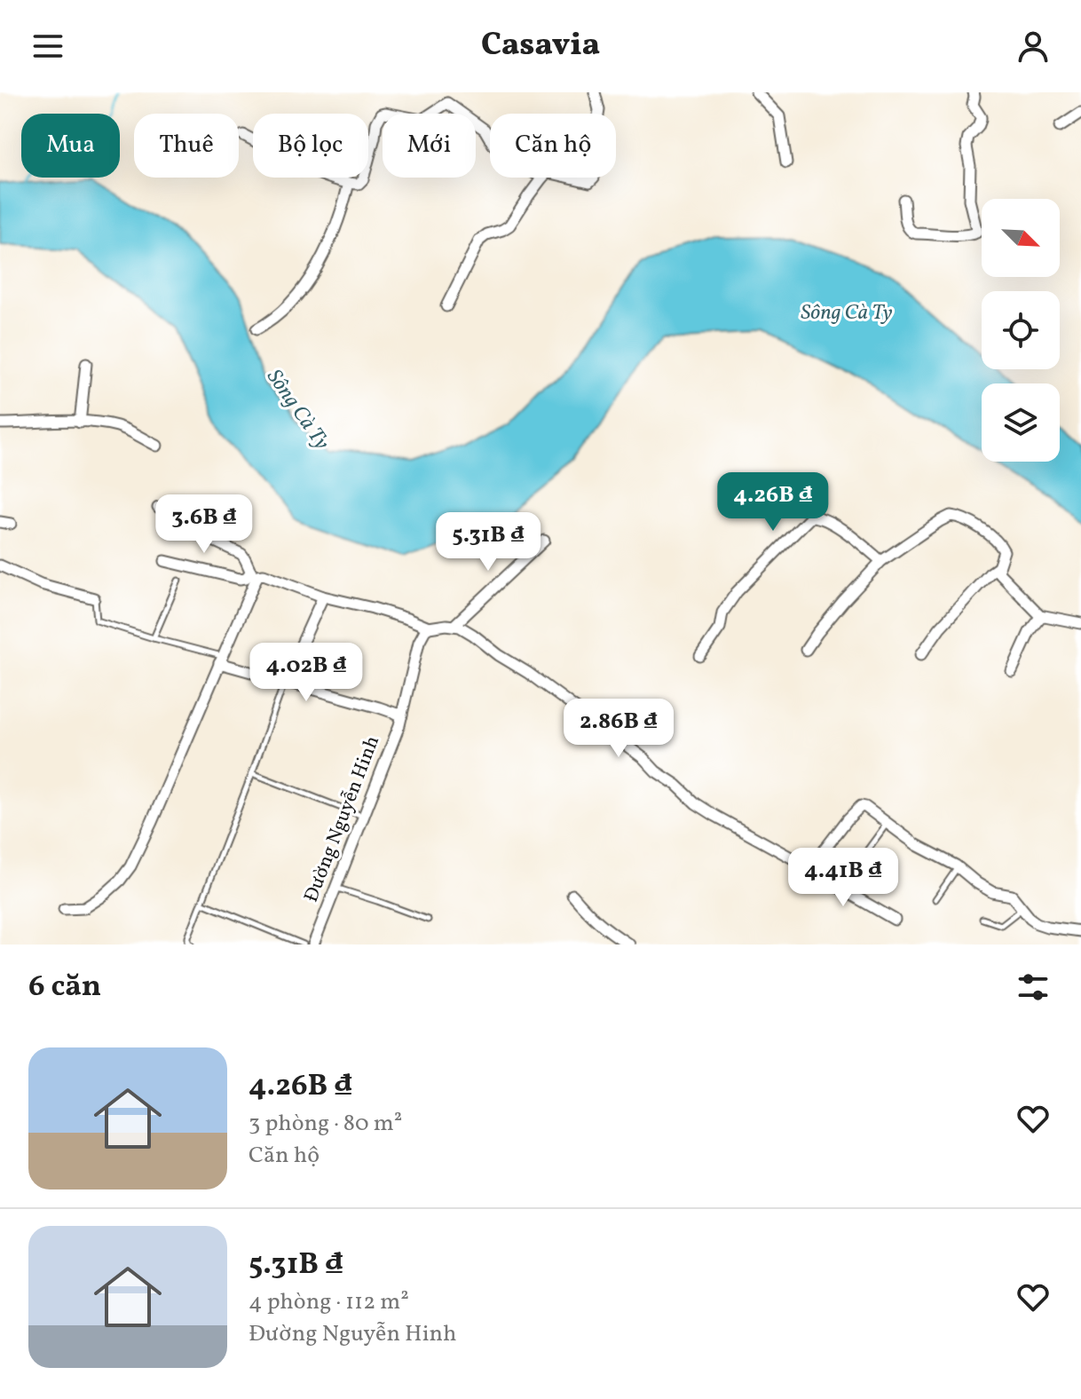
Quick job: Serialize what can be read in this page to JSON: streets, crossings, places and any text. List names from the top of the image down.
{
  "streets": {
    "street": ["Đường Nguyễn Hinh"]
  },
  "water": ["Sông Cà Ty"],
  "north": "bottom right",
  "page": {
    "header": "Casavia",
    "chip": [
      "Mua",
      "Thuê",
      "Bộ lọc",
      "Mới",
      "Căn hộ"
    ],
    "price": [
      "4.26B ₫",
      "3.6B ₫",
      "5.31B ₫",
      "4.02B ₫",
      "2.86B ₫",
      "4.41B ₫"
    ],
    "heading": "6 căn",
    "list": [
      {
        "name": "4.26B ₫",
        "note": "3 phòng · 80 m² · Căn hộ"
      },
      {
        "name": "5.31B ₫",
        "note": "4 phòng · 112 m² · Đường Nguyễn Hinh"
      }
    ]
  }
}
